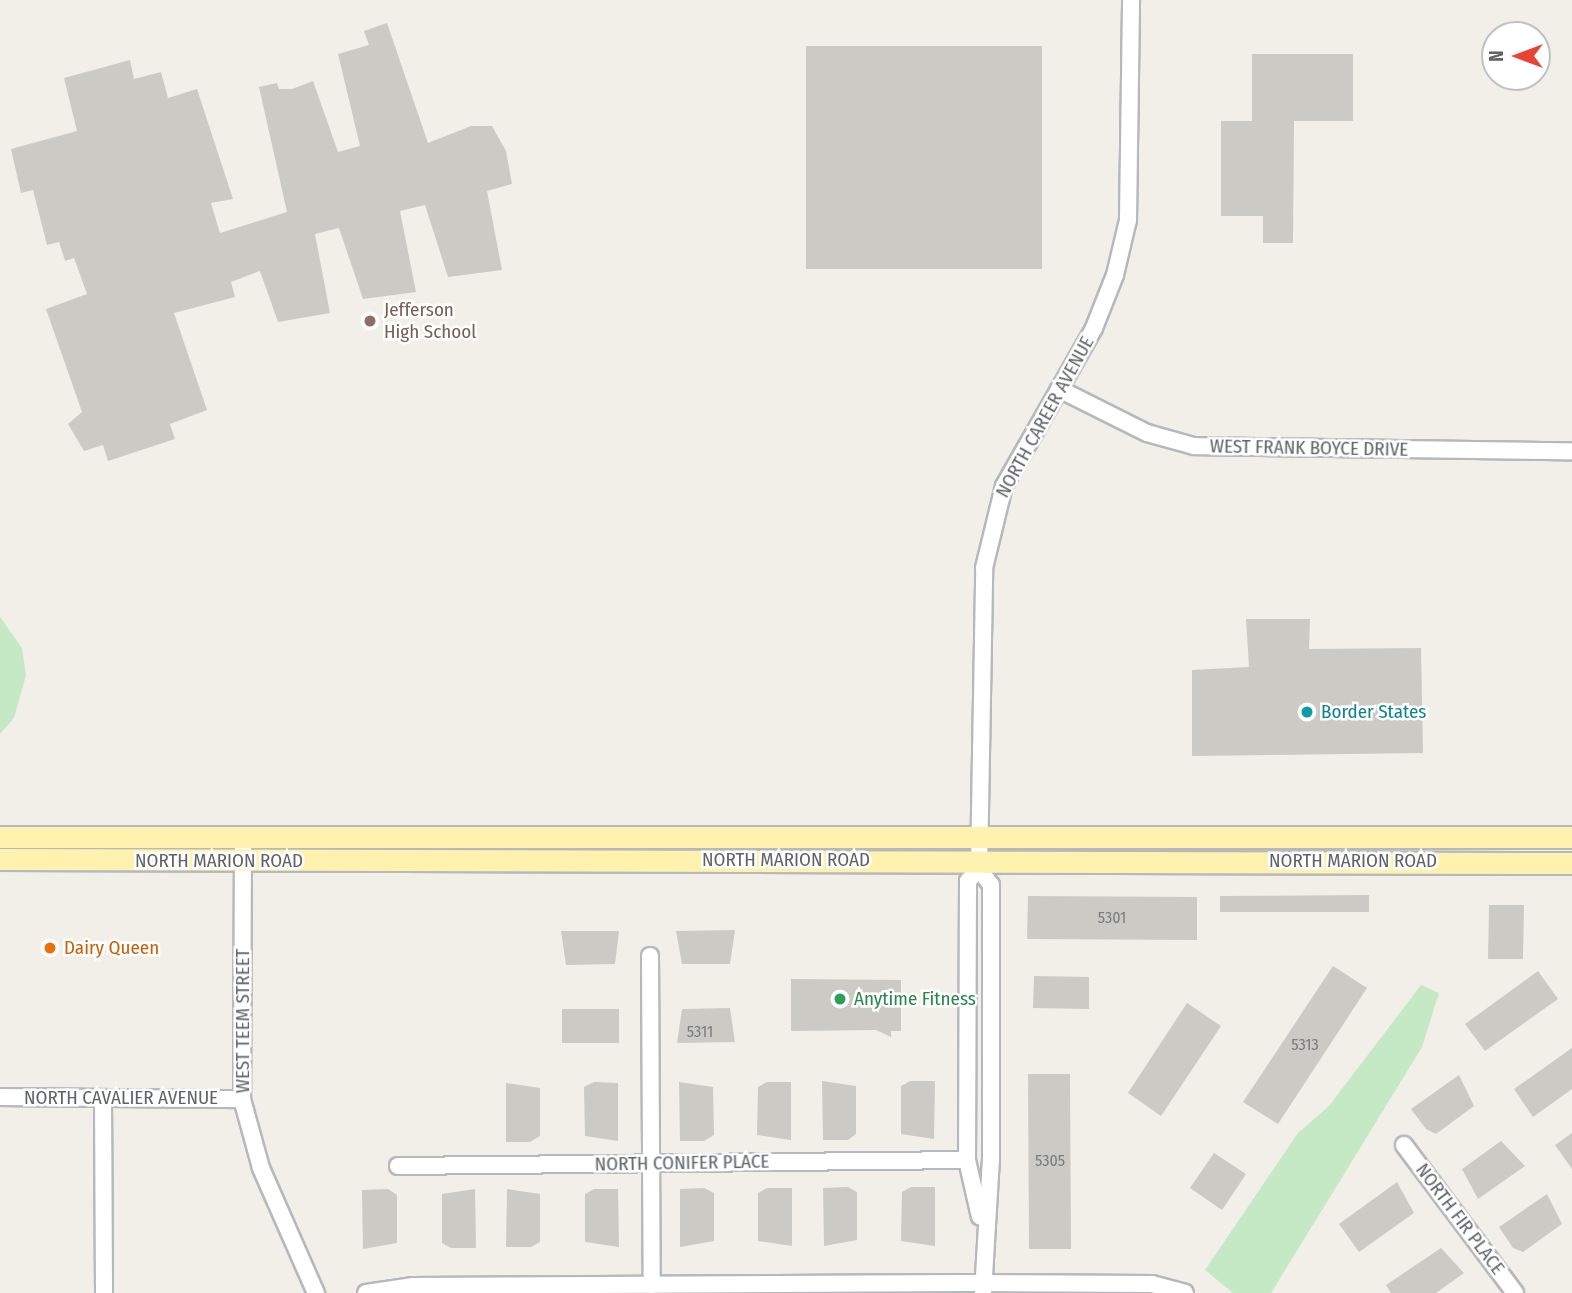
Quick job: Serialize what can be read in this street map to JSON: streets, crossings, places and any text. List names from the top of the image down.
{
  "streets": {
    "main road": ["NORTH MARION ROAD"],
    "street": [
      "NORTH CAREER AVENUE",
      "WEST FRANK BOYCE DRIVE",
      "WEST TEEM STREET",
      "NORTH CAVALIER AVENUE",
      "NORTH CONIFER PLACE",
      "NORTH FIR PLACE"
    ]
  },
  "crossings": [
    ["NORTH CAREER AVENUE", "WEST FRANK BOYCE DRIVE"],
    ["NORTH CAREER AVENUE", "NORTH MARION ROAD"],
    ["NORTH MARION ROAD", "WEST TEEM STREET"],
    ["WEST TEEM STREET", "NORTH CAVALIER AVENUE"]
  ],
  "places": [
    "Jefferson High School",
    "Border States",
    "Dairy Queen",
    "Anytime Fitness"
  ],
  "house_numbers": [
    "5301",
    "5311",
    "5313",
    "5305"
  ],
  "north": "left"
}
